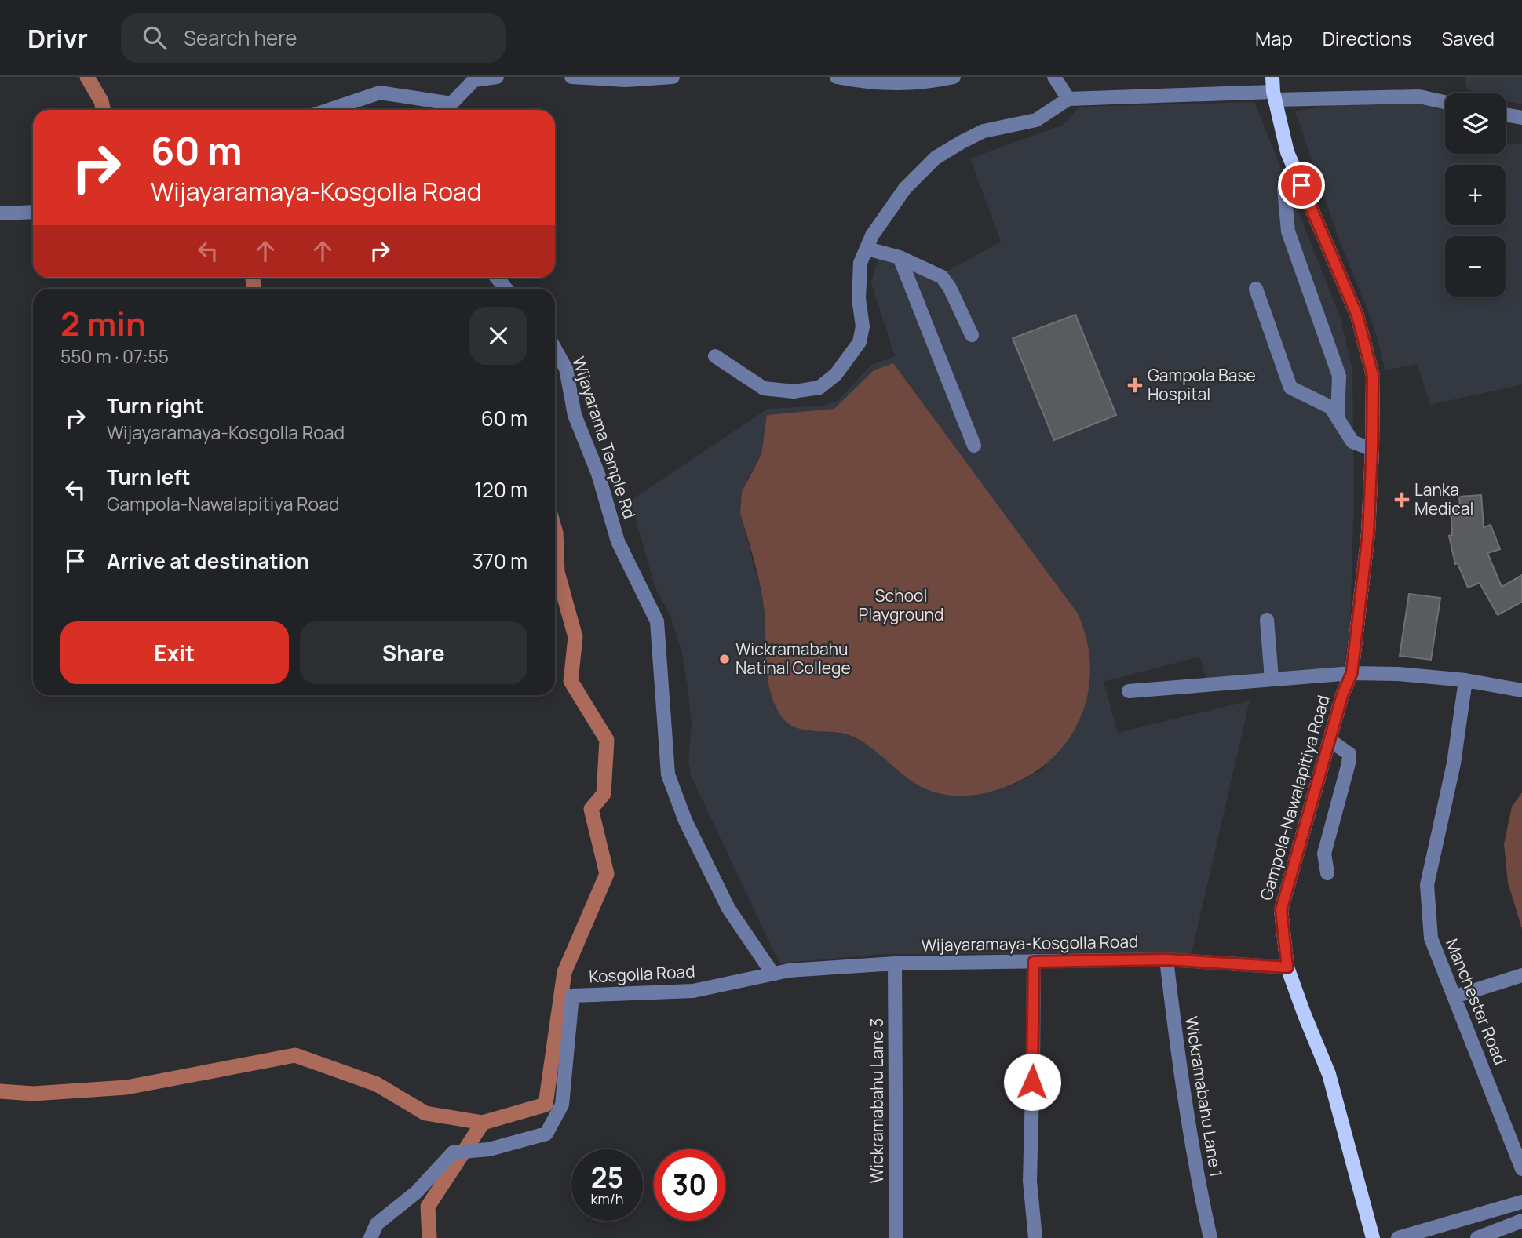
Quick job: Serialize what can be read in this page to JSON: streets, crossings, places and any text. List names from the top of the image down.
{
  "streets": {
    "main road": ["Gampola-Nawalapitiya Road"],
    "street": [
      "Wijayarama Temple Rd",
      "Wijayaramaya-Kosgolla Road",
      "Kosgolla Road",
      "Manchester Road",
      "Wickramabahu Lane 1",
      "Wickramabahu Lane 3"
    ]
  },
  "crossings": [
    ["Wijayarama Temple Rd", "Wijayaramaya-Kosgolla Road"],
    ["Wijayarama Temple Rd", "Kosgolla Road"],
    ["Gampola-Nawalapitiya Road", "Wijayaramaya-Kosgolla Road"],
    ["Wijayaramaya-Kosgolla Road", "Kosgolla Road"],
    ["Wijayaramaya-Kosgolla Road", "Wickramabahu Lane 1"],
    ["Wijayaramaya-Kosgolla Road", "Wickramabahu Lane 3"]
  ],
  "parks": ["School Playground"],
  "places": {
    "health": ["Gampola Base Hospital", "Lanka Medical"],
    "other": ["Wickramabahu Natinal College"]
  },
  "page": {
    "header": "Drivr",
    "search": "Search here",
    "nav": ["Map", "Directions", "Saved"],
    "map_buttons": ["+", "−"],
    "turn": ["60 m", "Wijayaramaya-Kosgolla Road"],
    "heading": ["2 min", "550 m · 07:55"],
    "list": [
      {
        "name": "Turn right",
        "note": "Wijayaramaya-Kosgolla Road",
        "value": "60 m"
      },
      {
        "name": "Turn left",
        "note": "Gampola-Nawalapitiya Road",
        "value": "120 m"
      },
      {
        "name": "Arrive at destination",
        "value": "370 m"
      }
    ],
    "buttons": ["Exit", "Share"],
    "speed": "25 km/h",
    "limit": "30"
  }
}
